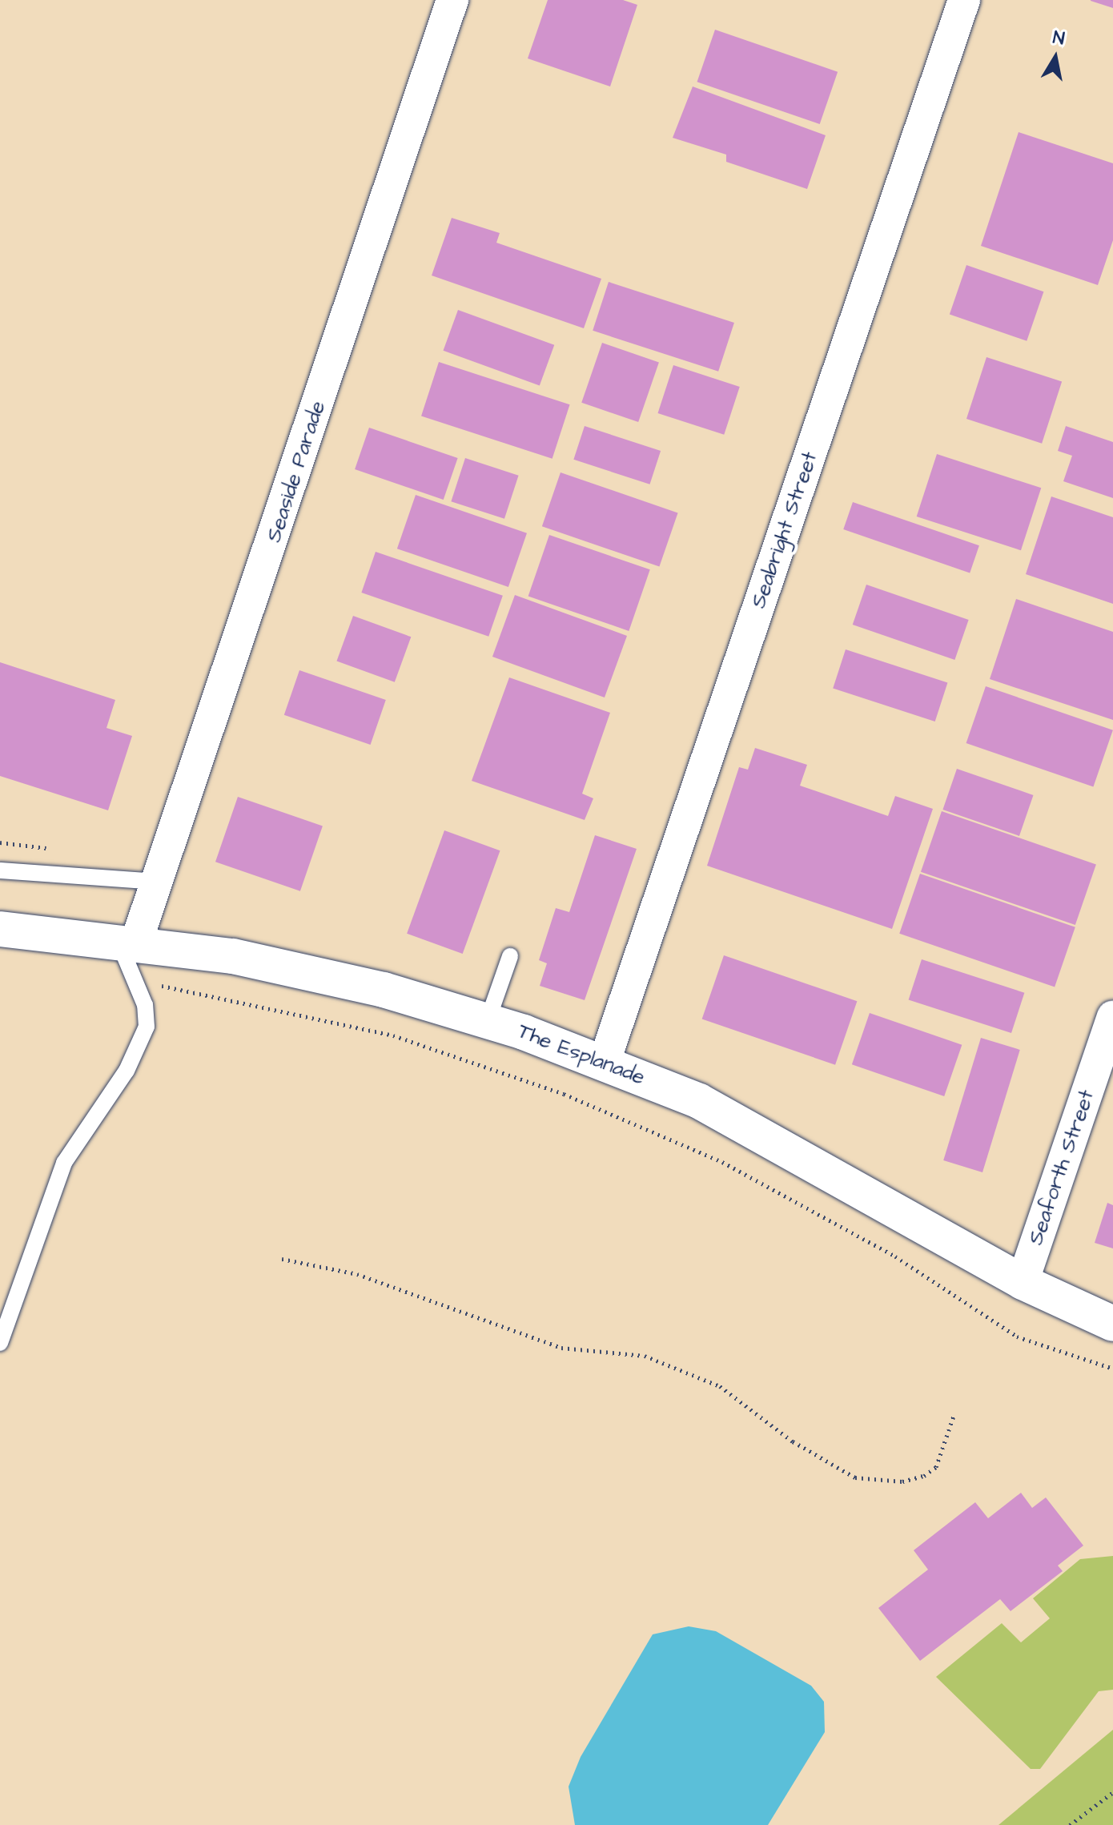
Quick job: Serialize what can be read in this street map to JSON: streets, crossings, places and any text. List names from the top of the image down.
{
  "streets": {
    "street": [
      "Seaside Parade",
      "Seabright Street",
      "The Esplanade",
      "Seaforth Street"
    ]
  },
  "crossings": [
    ["Seaside Parade", "The Esplanade"],
    ["Seabright Street", "The Esplanade"],
    ["The Esplanade", "Seaforth Street"]
  ],
  "north": "top"
}
